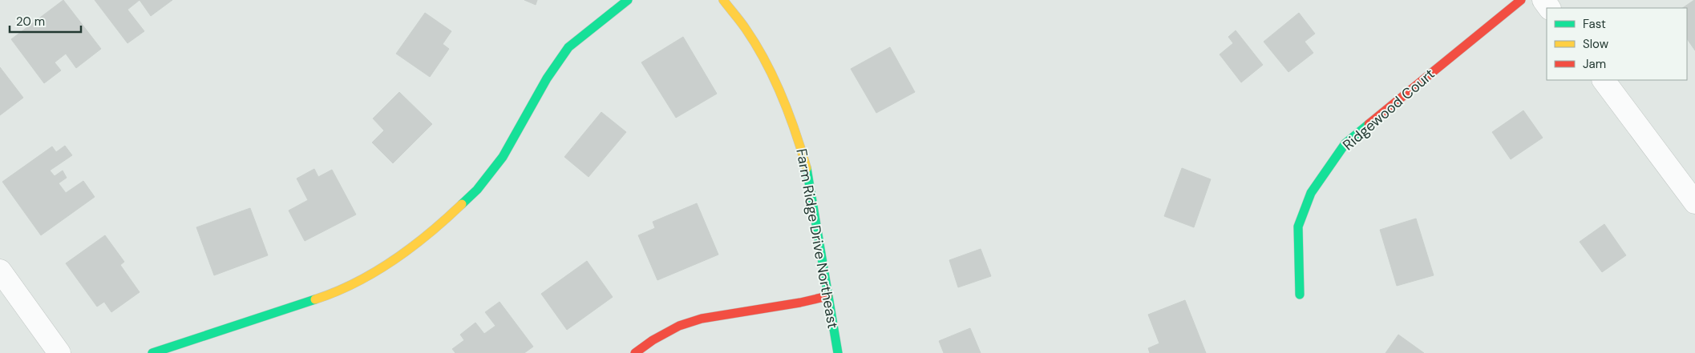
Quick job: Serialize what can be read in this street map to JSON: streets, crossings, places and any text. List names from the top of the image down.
{
  "streets": {
    "street": ["Ridgewood Court", "Farm Ridge Drive Northeast"]
  },
  "legend": ["Fast", "Slow", "Jam"],
  "scale_bar": "20 m"
}
